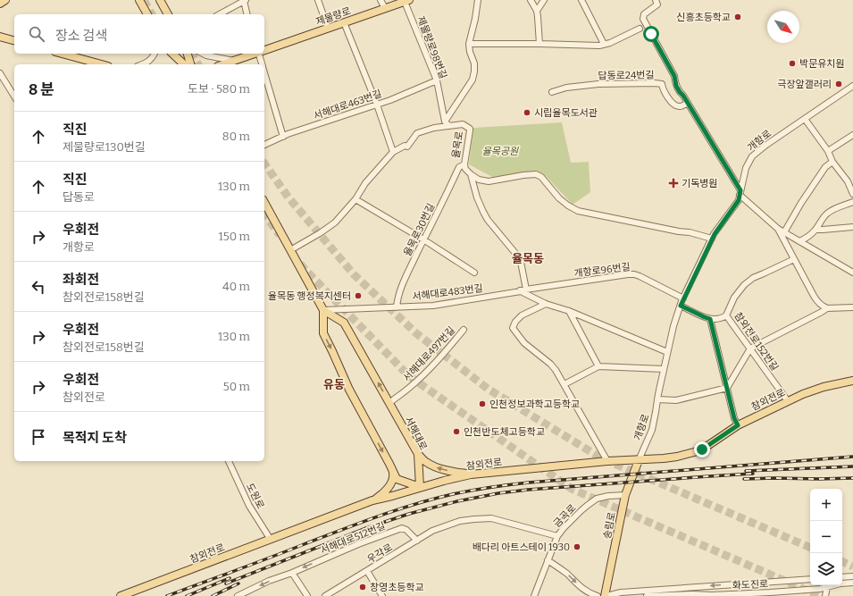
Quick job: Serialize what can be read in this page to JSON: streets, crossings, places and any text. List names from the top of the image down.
{
  "streets": {
    "main road": [
      "제물량로",
      "참외전로",
      "서해대로",
      "송림로"
    ],
    "street": [
      "제물량로98번길",
      "답동로24번길",
      "서해대로463번길",
      "개항로",
      "율목로",
      "율목로30번길",
      "개항로96번길",
      "서해대로483번길",
      "참외전로152번길",
      "서해대로497번길",
      "도원로",
      "금곡로",
      "서해대로512번길",
      "우각로",
      "화도진로"
    ]
  },
  "crossings": [
    ["제물량로", "제물량로98번길"],
    ["제물량로98번길", "서해대로463번길"],
    ["제물량로98번길", "율목로"],
    ["개항로", "개항로96번길"],
    ["개항로", "참외전로"],
    ["개항로", "송림로"],
    ["율목로", "율목로30번길"],
    ["율목로30번길", "서해대로483번길"],
    ["개항로96번길", "서해대로483번길"],
    ["서해대로483번길", "서해대로"],
    ["참외전로152번길", "참외전로"],
    ["서해대로497번길", "서해대로"],
    ["참외전로", "서해대로"],
    ["참외전로", "도원로"],
    ["참외전로", "송림로"],
    ["금곡로", "송림로"],
    ["금곡로", "우각로"],
    ["송림로", "화도진로"],
    ["서해대로512번길", "우각로"]
  ],
  "one_way": ["서해대로512번길"],
  "districts": ["율목동", "유동"],
  "parks": ["율목공원"],
  "places": {
    "other": [
      "신흥초등학교",
      "박문유치원",
      "극장앞갤러리",
      "시립율목도서관",
      "율목동 행정복지센터",
      "인천정보과학고등학교",
      "인천반도체고등학교",
      "배다리 아트스테이 1930",
      "창영초등학교"
    ],
    "health": ["기독병원"]
  },
  "north": "bottom right",
  "page": {
    "search": "장소 검색",
    "heading": ["8 분", "도보 · 580 m"],
    "list": [
      ["직진", "제물량로130번길", "80 m"],
      ["직진", "답동로", "130 m"],
      ["우회전", "개항로", "150 m"],
      ["좌회전", "참외전로158번길", "40 m"],
      ["우회전", "참외전로158번길", "130 m"],
      ["우회전", "참외전로", "50 m"],
      "목적지 도착"
    ],
    "map_buttons": ["+", "−"]
  }
}
